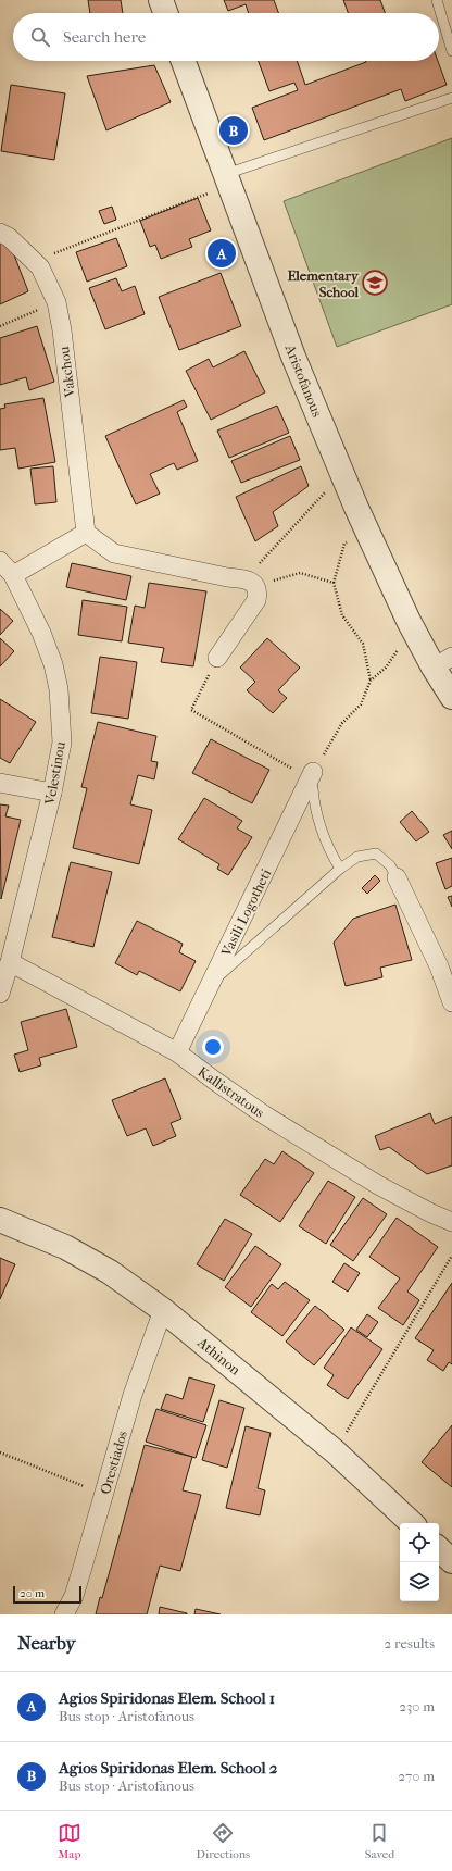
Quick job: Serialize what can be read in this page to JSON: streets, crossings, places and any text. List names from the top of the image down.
{
  "streets": {
    "street": [
      "Vakchou",
      "Aristofanous",
      "Velestinou",
      "Vasili Logotheti",
      "Kallistratous",
      "Athinon",
      "Orestiados"
    ]
  },
  "crossings": [
    ["Velestinou", "Kallistratous"],
    ["Vasili Logotheti", "Kallistratous"],
    ["Athinon", "Orestiados"]
  ],
  "places": {
    "school or university": ["Elementary School"]
  },
  "scale_bar": "20 m",
  "page": {
    "search": "Search here",
    "pins": ["B", "A"],
    "scale": "20 m",
    "heading": ["Nearby", "2 results"],
    "list": [
      {
        "mark": "A",
        "name": "Agios Spiridonas Elem. School 1",
        "note": "Bus stop · Aristofanous",
        "value": "230 m"
      },
      {
        "mark": "B",
        "name": "Agios Spiridonas Elem. School 2",
        "note": "Bus stop · Aristofanous",
        "value": "270 m"
      }
    ],
    "nav": ["Map", "Directions", "Saved"]
  }
}
